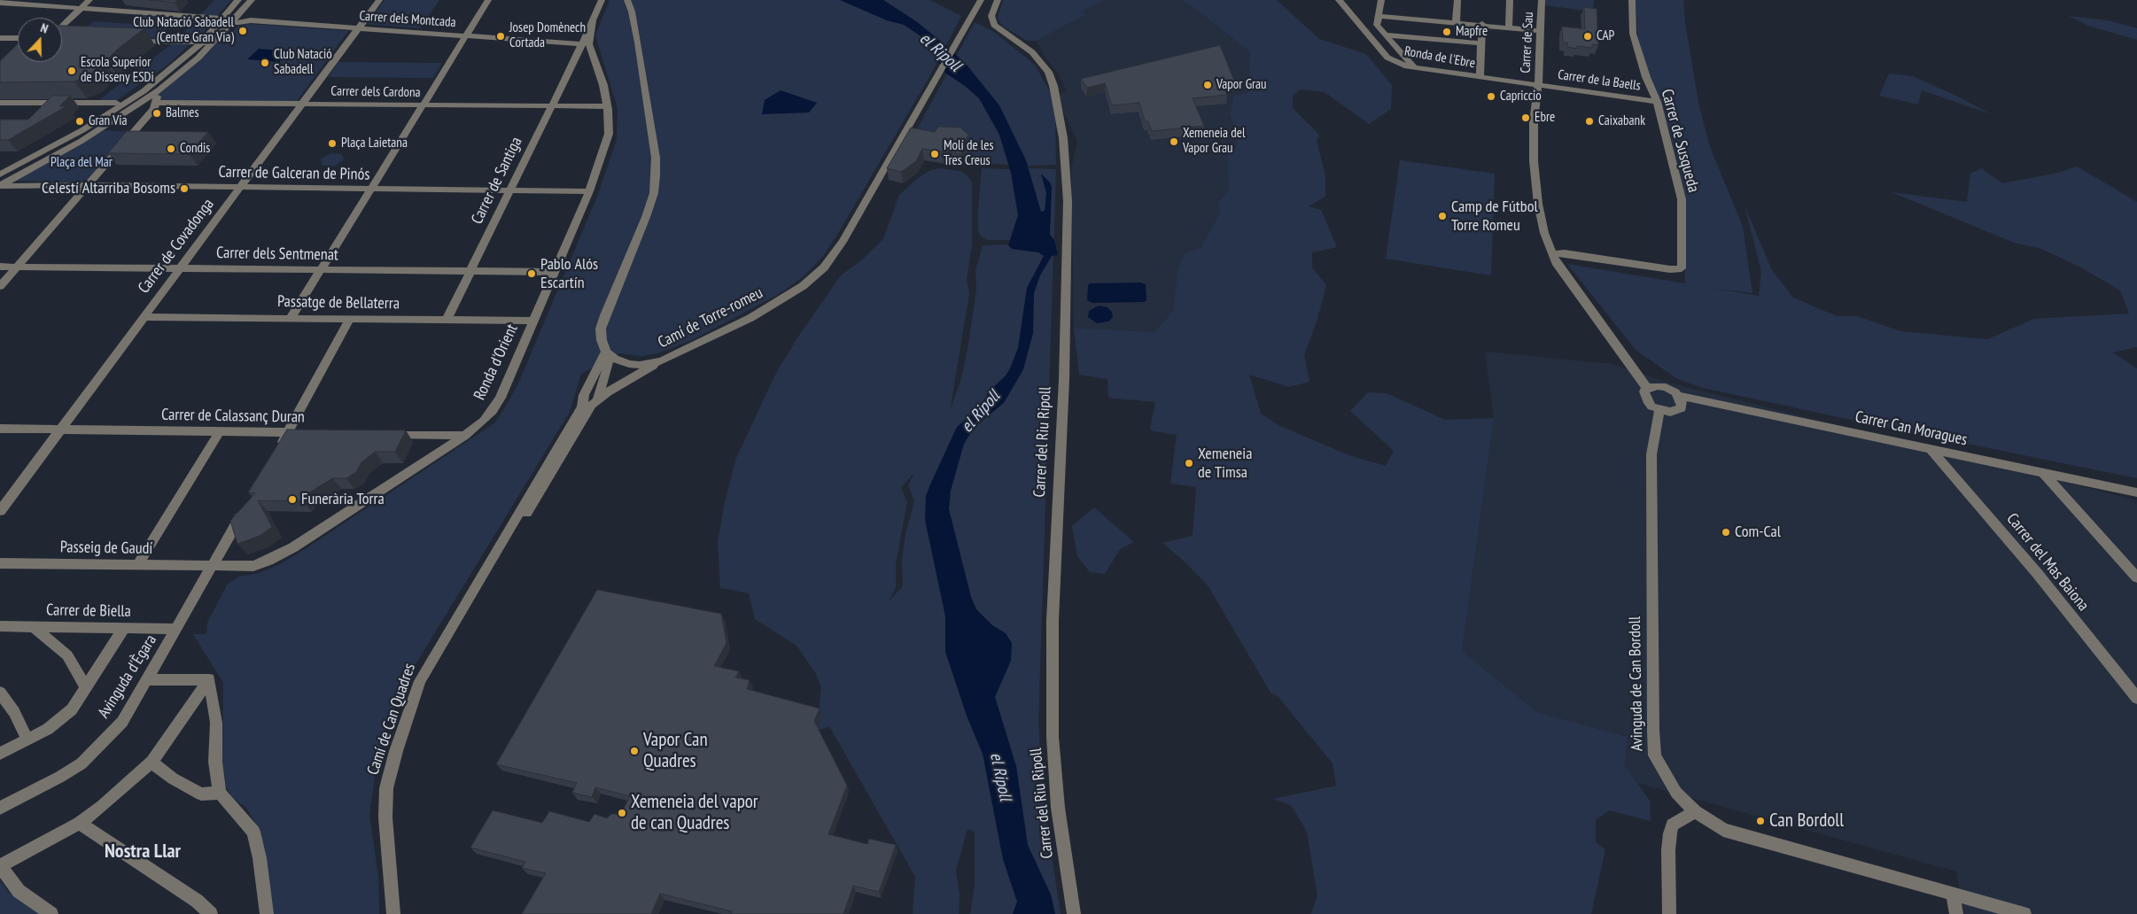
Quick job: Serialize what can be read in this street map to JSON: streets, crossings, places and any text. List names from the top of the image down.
{
  "streets": {
    "street": [
      "Carrer dels Montcada",
      "Carrer de Sau",
      "Ronda de l'Ebre",
      "Carrer de la Baells",
      "Carrer dels Cardona",
      "Carrer de Susqueda",
      "Carrer de Galceran de Pinós",
      "Carrer de Santiga",
      "Carrer de Covadonga",
      "Carrer dels Sentmenat",
      "Passatge de Bellaterra",
      "Camí de Torre-romeu",
      "Ronda d'Orient",
      "Carrer de Calassanç Duran",
      "Carrer Can Moragues",
      "Carrer del Riu Ripoll",
      "Passeig de Gaudí",
      "Carrer del Mas Baiona",
      "Carrer de Biella",
      "Avinguda d'Ègara",
      "Avinguda de Can Bordoll",
      "Camí de Can Quadres"
    ]
  },
  "crossings": [
    ["Carrer dels Montcada", "Carrer de Santiga"],
    ["Carrer dels Montcada", "Carrer de Covadonga"],
    ["Carrer de Sau", "Ronda de l'Ebre"],
    ["Carrer de Sau", "Carrer de la Baells"],
    ["Ronda de l'Ebre", "Carrer de la Baells"],
    ["Carrer de la Baells", "Carrer de Susqueda"],
    ["Carrer dels Cardona", "Carrer de Santiga"],
    ["Carrer dels Cardona", "Carrer de Covadonga"],
    ["Carrer dels Cardona", "Ronda d'Orient"],
    ["Carrer de Galceran de Pinós", "Carrer de Santiga"],
    ["Carrer de Galceran de Pinós", "Carrer de Covadonga"],
    ["Carrer de Galceran de Pinós", "Ronda d'Orient"],
    ["Carrer de Santiga", "Carrer dels Sentmenat"],
    ["Carrer de Santiga", "Passatge de Bellaterra"],
    ["Carrer de Santiga", "Ronda d'Orient"],
    ["Carrer de Covadonga", "Carrer dels Sentmenat"],
    ["Carrer de Covadonga", "Passatge de Bellaterra"],
    ["Carrer de Covadonga", "Carrer de Calassanç Duran"],
    ["Carrer dels Sentmenat", "Ronda d'Orient"],
    ["Passatge de Bellaterra", "Ronda d'Orient"],
    ["Camí de Torre-romeu", "Camí de Can Quadres"],
    ["Ronda d'Orient", "Passeig de Gaudí"],
    ["Ronda d'Orient", "Avinguda d'Ègara"],
    ["Carrer Can Moragues", "Carrer del Mas Baiona"],
    ["Passeig de Gaudí", "Avinguda d'Ègara"],
    ["Carrer de Biella", "Avinguda d'Ègara"]
  ],
  "districts": ["Nostra Llar"],
  "water": ["el Ripoll"],
  "parks": ["Plaça del Mar"],
  "places": [
    "Club Natació Sabadell (Centre Gran Via)",
    "Mapfre",
    "Josep Domènech Cortada",
    "CAP",
    "Club Natació Sabadell",
    "Escola Superior de Disseny ESDi",
    "Vapor Grau",
    "Capriccio",
    "Balmes",
    "Ebre",
    "Gran Via",
    "Caixabank",
    "Xemeneia del Vapor Grau",
    "Plaça Laietana",
    "Condis",
    "Molí de les Tres Creus",
    "Celestí Altarriba Bosoms",
    "Camp de Fútbol Torre Romeu",
    "Pablo Alós Escartín",
    "Xemeneia de Timsa",
    "Funerària Torra",
    "Com-Cal",
    "Vapor Can Quadres",
    "Xemeneia del vapor de can Quadres",
    "Can Bordoll"
  ],
  "north": "top"
}
